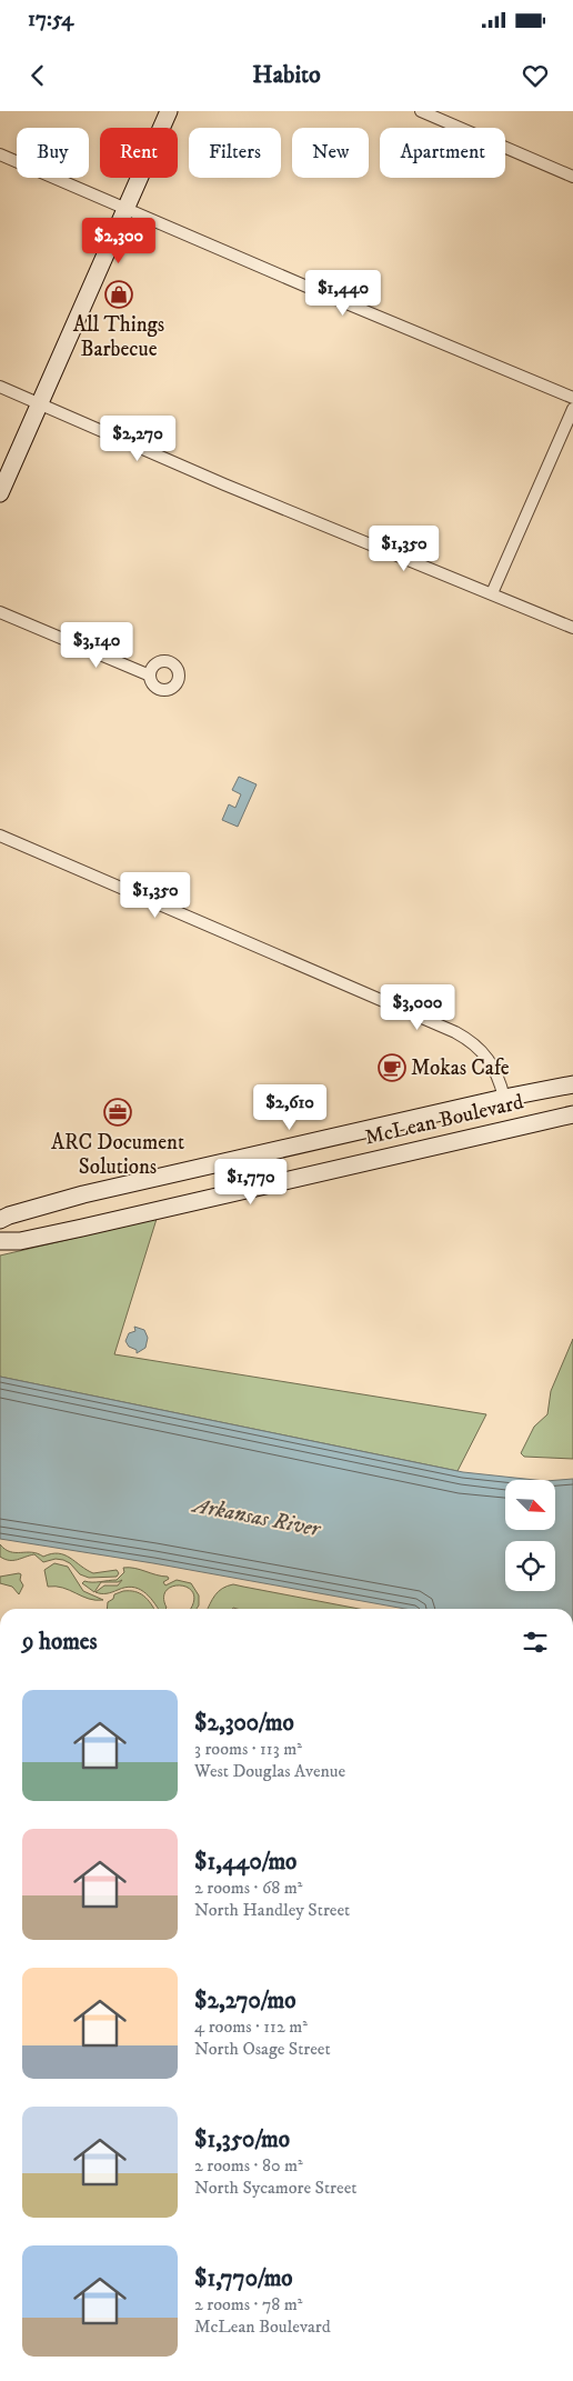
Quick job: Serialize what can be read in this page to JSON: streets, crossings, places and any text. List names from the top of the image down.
{
  "streets": {
    "main road": ["McLean Boulevard"]
  },
  "water": ["Arkansas River"],
  "places": {
    "shop": ["All Things Barbecue"],
    "cafe": ["Mokas Cafe"],
    "office": ["ARC Document Solutions"]
  },
  "north": "bottom right",
  "page": {
    "status": "17:54",
    "header": "Habito",
    "chip": [
      "Buy",
      "Rent",
      "Filters",
      "New",
      "Apartment"
    ],
    "price": [
      "$2,300",
      "$1,440",
      "$2,270",
      "$1,350",
      "$3,140",
      "$1,350",
      "$3,000",
      "$2,610",
      "$1,770"
    ],
    "heading": "9 homes",
    "list": [
      {
        "name": "$2,300/mo",
        "note": "3 rooms · 113 m² · West Douglas Avenue"
      },
      {
        "name": "$1,440/mo",
        "note": "2 rooms · 68 m² · North Handley Street"
      },
      {
        "name": "$2,270/mo",
        "note": "4 rooms · 112 m² · North Osage Street"
      },
      {
        "name": "$1,350/mo",
        "note": "2 rooms · 80 m² · North Sycamore Street"
      },
      {
        "name": "$1,770/mo",
        "note": "2 rooms · 78 m² · McLean Boulevard"
      }
    ]
  }
}
